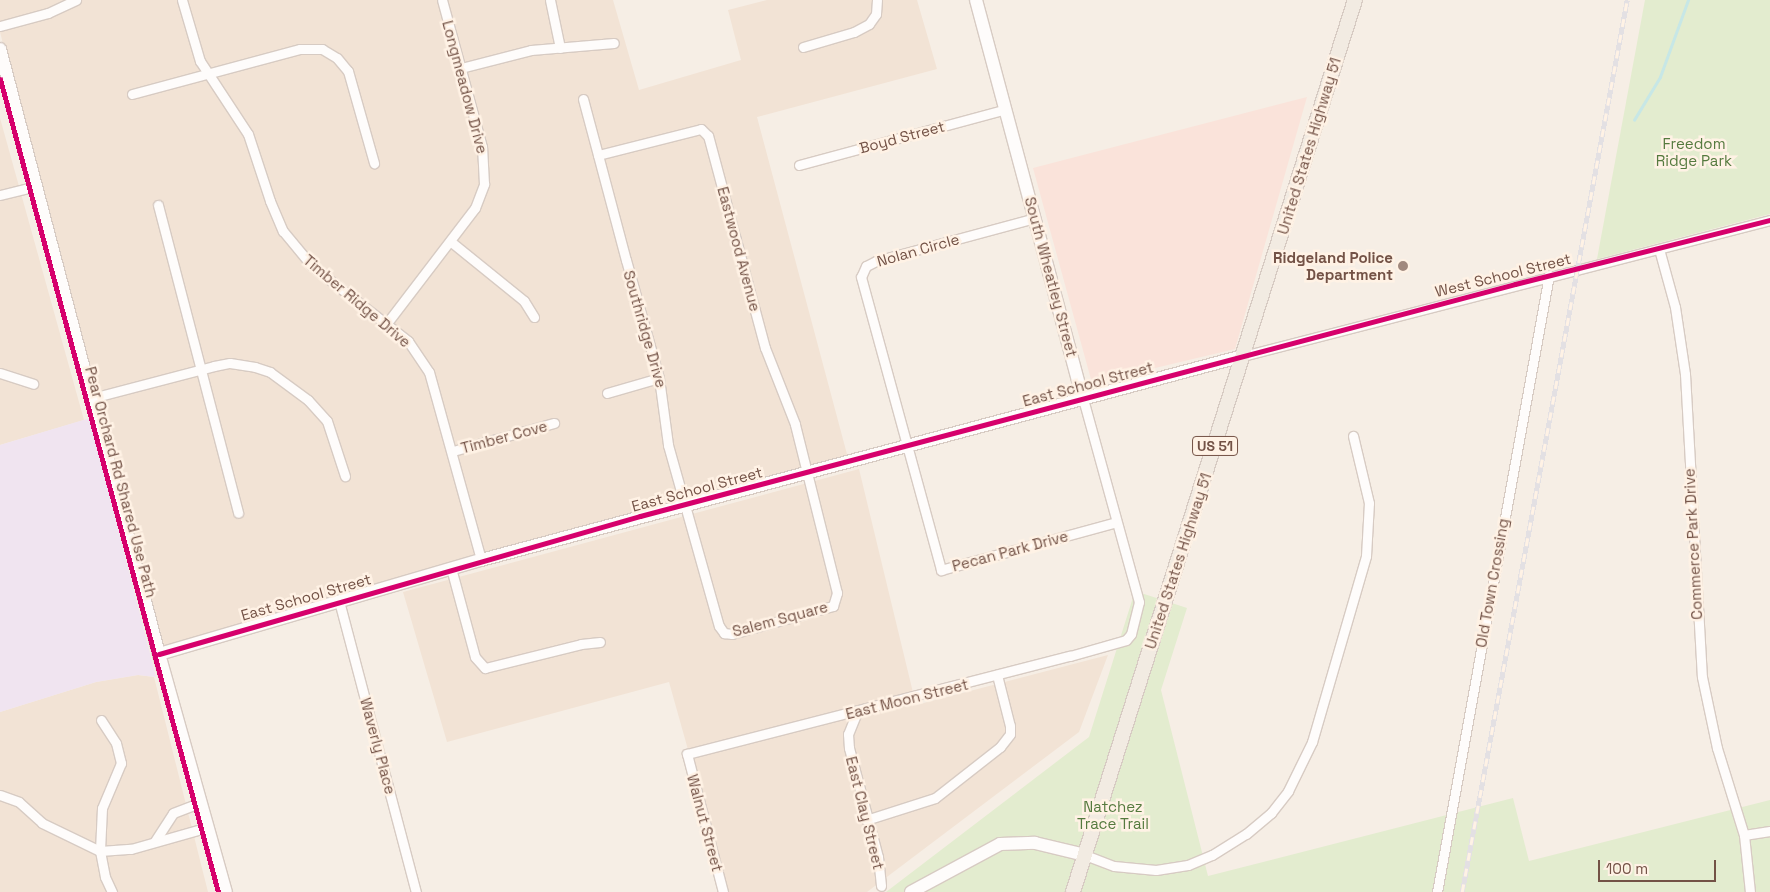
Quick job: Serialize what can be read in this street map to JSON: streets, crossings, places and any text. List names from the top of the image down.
{
  "streets": {
    "main road": ["United States Highway 51", "US 51"],
    "street": [
      "Longmeadow Drive",
      "Boyd Street",
      "Eastwood Avenue",
      "Nolan Circle",
      "West School Street",
      "South Wheatley Street",
      "Timber Ridge Drive",
      "Southridge Drive",
      "East School Street",
      "Timber Cove",
      "Commerce Park Drive",
      "Pecan Park Drive",
      "Old Town Crossing",
      "Salem Square",
      "East Moon Street",
      "Waverly Place",
      "East Clay Street",
      "Walnut Street"
    ],
    "cycle path": ["Pear Orchard Rd Shared Use Path"]
  },
  "crossings": [
    ["Longmeadow Drive", "Timber Ridge Drive"],
    ["Boyd Street", "South Wheatley Street"],
    ["United States Highway 51", "West School Street"],
    ["United States Highway 51", "East School Street"],
    ["Eastwood Avenue", "Southridge Drive"],
    ["Eastwood Avenue", "East School Street"],
    ["Eastwood Avenue", "Salem Square"],
    ["Nolan Circle", "South Wheatley Street"],
    ["Nolan Circle", "East School Street"],
    ["Nolan Circle", "Pecan Park Drive"],
    ["West School Street", "East School Street"],
    ["West School Street", "Commerce Park Drive"],
    ["West School Street", "Old Town Crossing"],
    ["South Wheatley Street", "East School Street"],
    ["South Wheatley Street", "Pecan Park Drive"],
    ["South Wheatley Street", "East Moon Street"],
    ["Timber Ridge Drive", "East School Street"],
    ["Timber Ridge Drive", "Timber Cove"],
    ["Southridge Drive", "East School Street"],
    ["Southridge Drive", "Salem Square"],
    ["East School Street", "Pecan Park Drive"],
    ["East School Street", "Salem Square"],
    ["East School Street", "Waverly Place"],
    ["East Moon Street", "East Clay Street"],
    ["East Moon Street", "Walnut Street"]
  ],
  "parks": ["Freedom Ridge Park", "Natchez Trace Trail"],
  "places": ["Ridgeland Police Department"],
  "scale_bar": "100 m"
}
